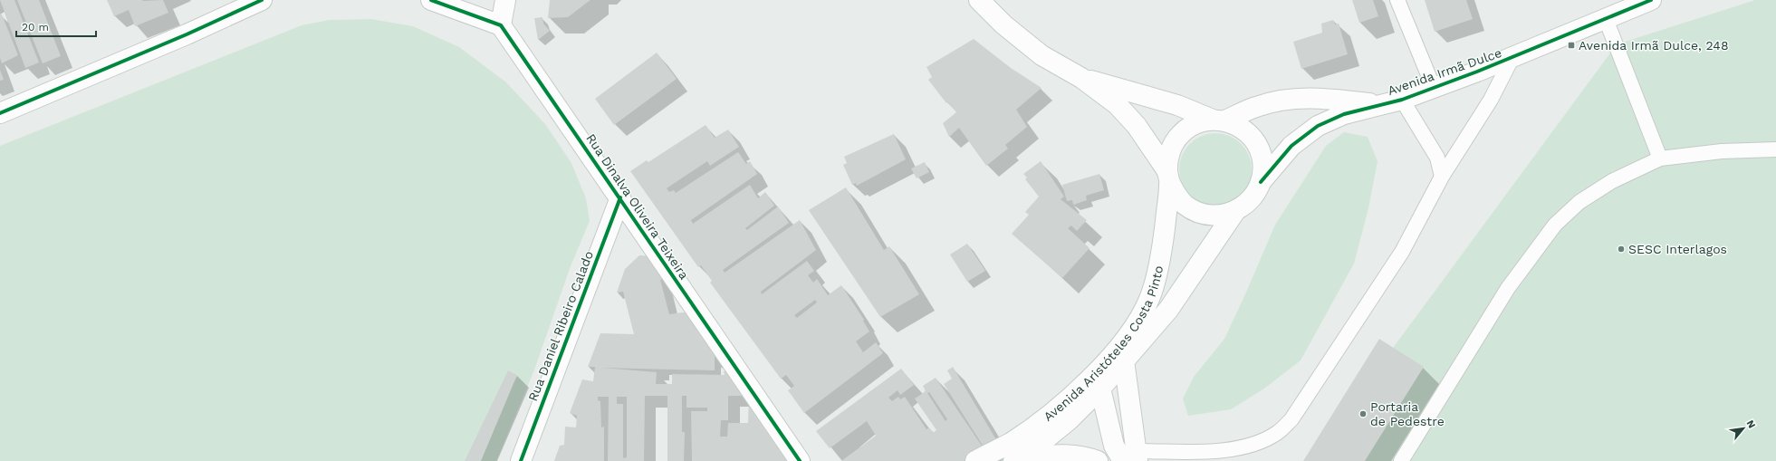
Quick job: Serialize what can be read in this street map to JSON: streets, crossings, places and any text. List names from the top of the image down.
{
  "streets": {
    "street": [
      "Avenida Irmã Dulce",
      "Rua Dinalva Oliveira Teixeira",
      "Rua Daniel Ribeiro Calado",
      "Avenida Aristóteles Costa Pinto"
    ]
  },
  "crossings": [
    ["Avenida Irmã Dulce", "Avenida Aristóteles Costa Pinto"],
    ["Rua Dinalva Oliveira Teixeira", "Rua Daniel Ribeiro Calado"]
  ],
  "places": {
    "transit": ["Avenida Irmã Dulce, 248"],
    "other": ["SESC Interlagos", "Portaria de Pedestre"]
  },
  "scale_bar": "20 m",
  "north": "top right"
}
